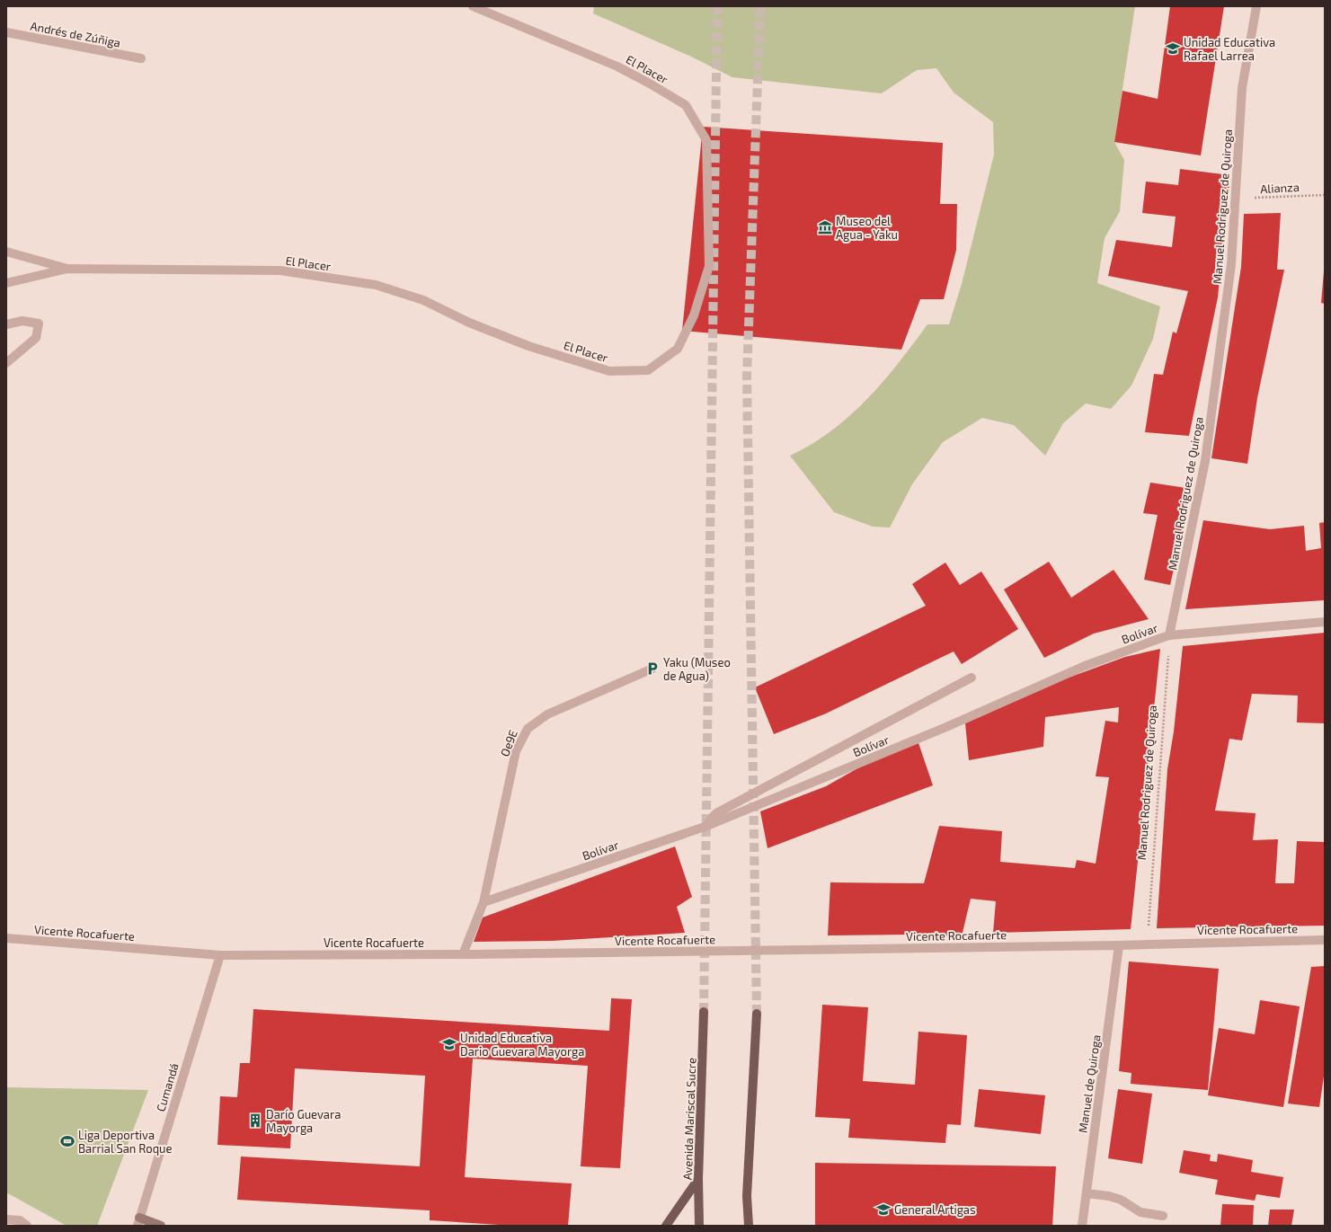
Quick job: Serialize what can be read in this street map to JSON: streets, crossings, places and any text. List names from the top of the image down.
{
  "streets": {
    "main road": ["Avenida Mariscal Sucre"],
    "street": [
      "Andrés de Zúñiga",
      "El Placer",
      "Manuel Rodriguez de Quiroga",
      "Bolívar",
      "Oe9E",
      "Vicente Rocafuerte",
      "Manuel de Quiroga",
      "Cumandá"
    ],
    "path": ["Alianza"]
  },
  "crossings": [
    ["Alianza", "Manuel Rodriguez de Quiroga"],
    ["Manuel Rodriguez de Quiroga", "Bolívar"],
    ["Manuel Rodriguez de Quiroga", "Vicente Rocafuerte"],
    ["Bolívar", "Oe9E"],
    ["Vicente Rocafuerte", "Manuel de Quiroga"],
    ["Vicente Rocafuerte", "Cumandá"]
  ],
  "places": {
    "school or university": ["Unidad Educativa Rafael Larrea", "Unidad Educativa Dario Guevara Mayorga", "General Artigas"],
    "museum": ["Museo del Agua - Yaku"],
    "parking": ["Yaku (Museo de Agua)"],
    "building": ["Darío Guevara Mayorga"],
    "sports": ["Liga Deportiva Barrial San Roque"]
  }
}
